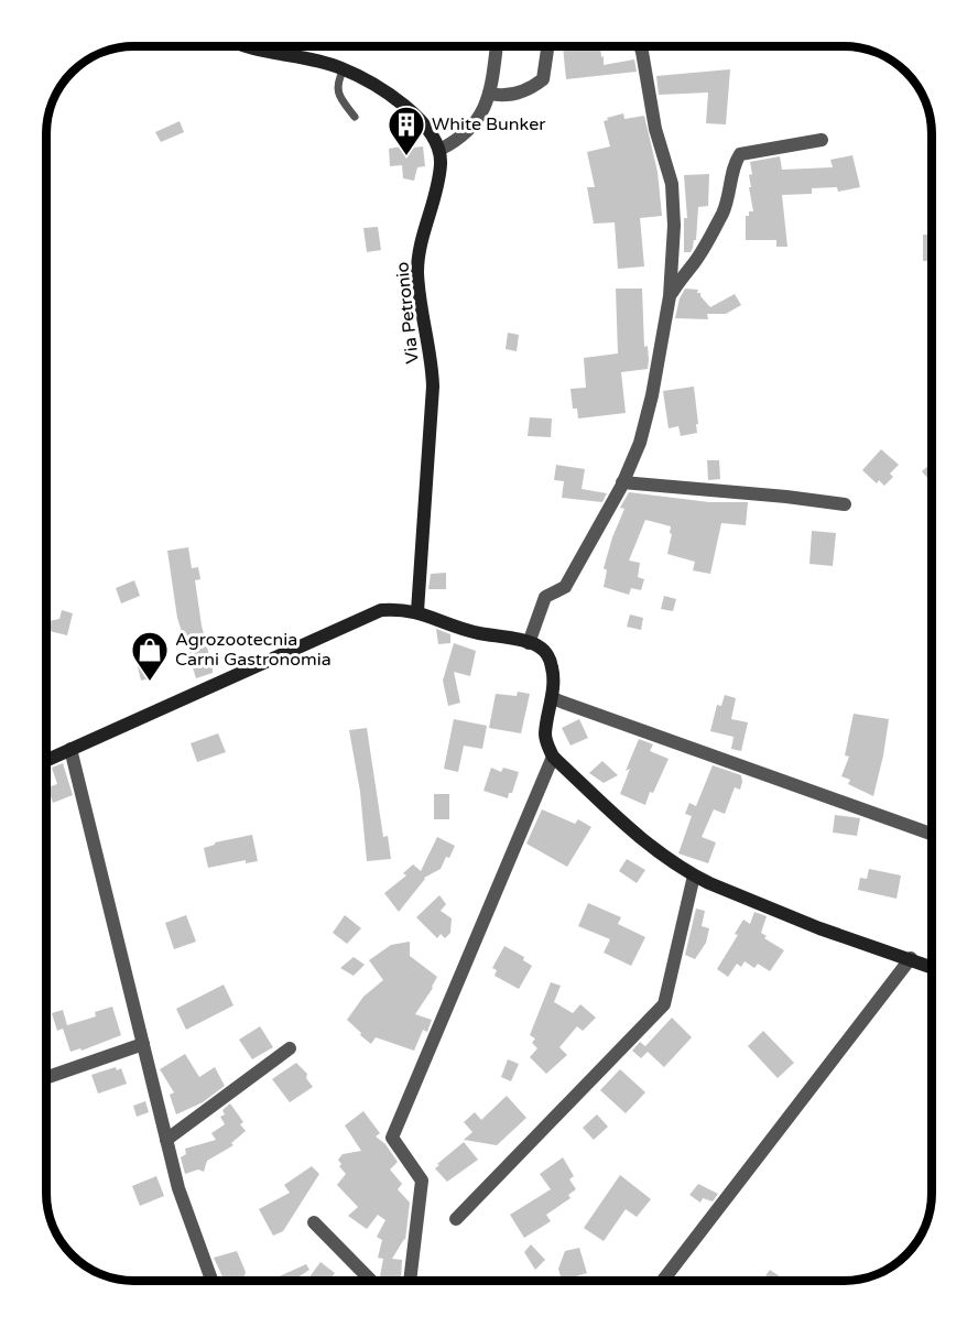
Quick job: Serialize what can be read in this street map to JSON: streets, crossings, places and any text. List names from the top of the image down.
{
  "streets": {
    "street": ["Via Petronio"]
  },
  "places": {
    "building": ["White Bunker"],
    "shop": ["Agrozootecnia Carni Gastronomia"]
  }
}
